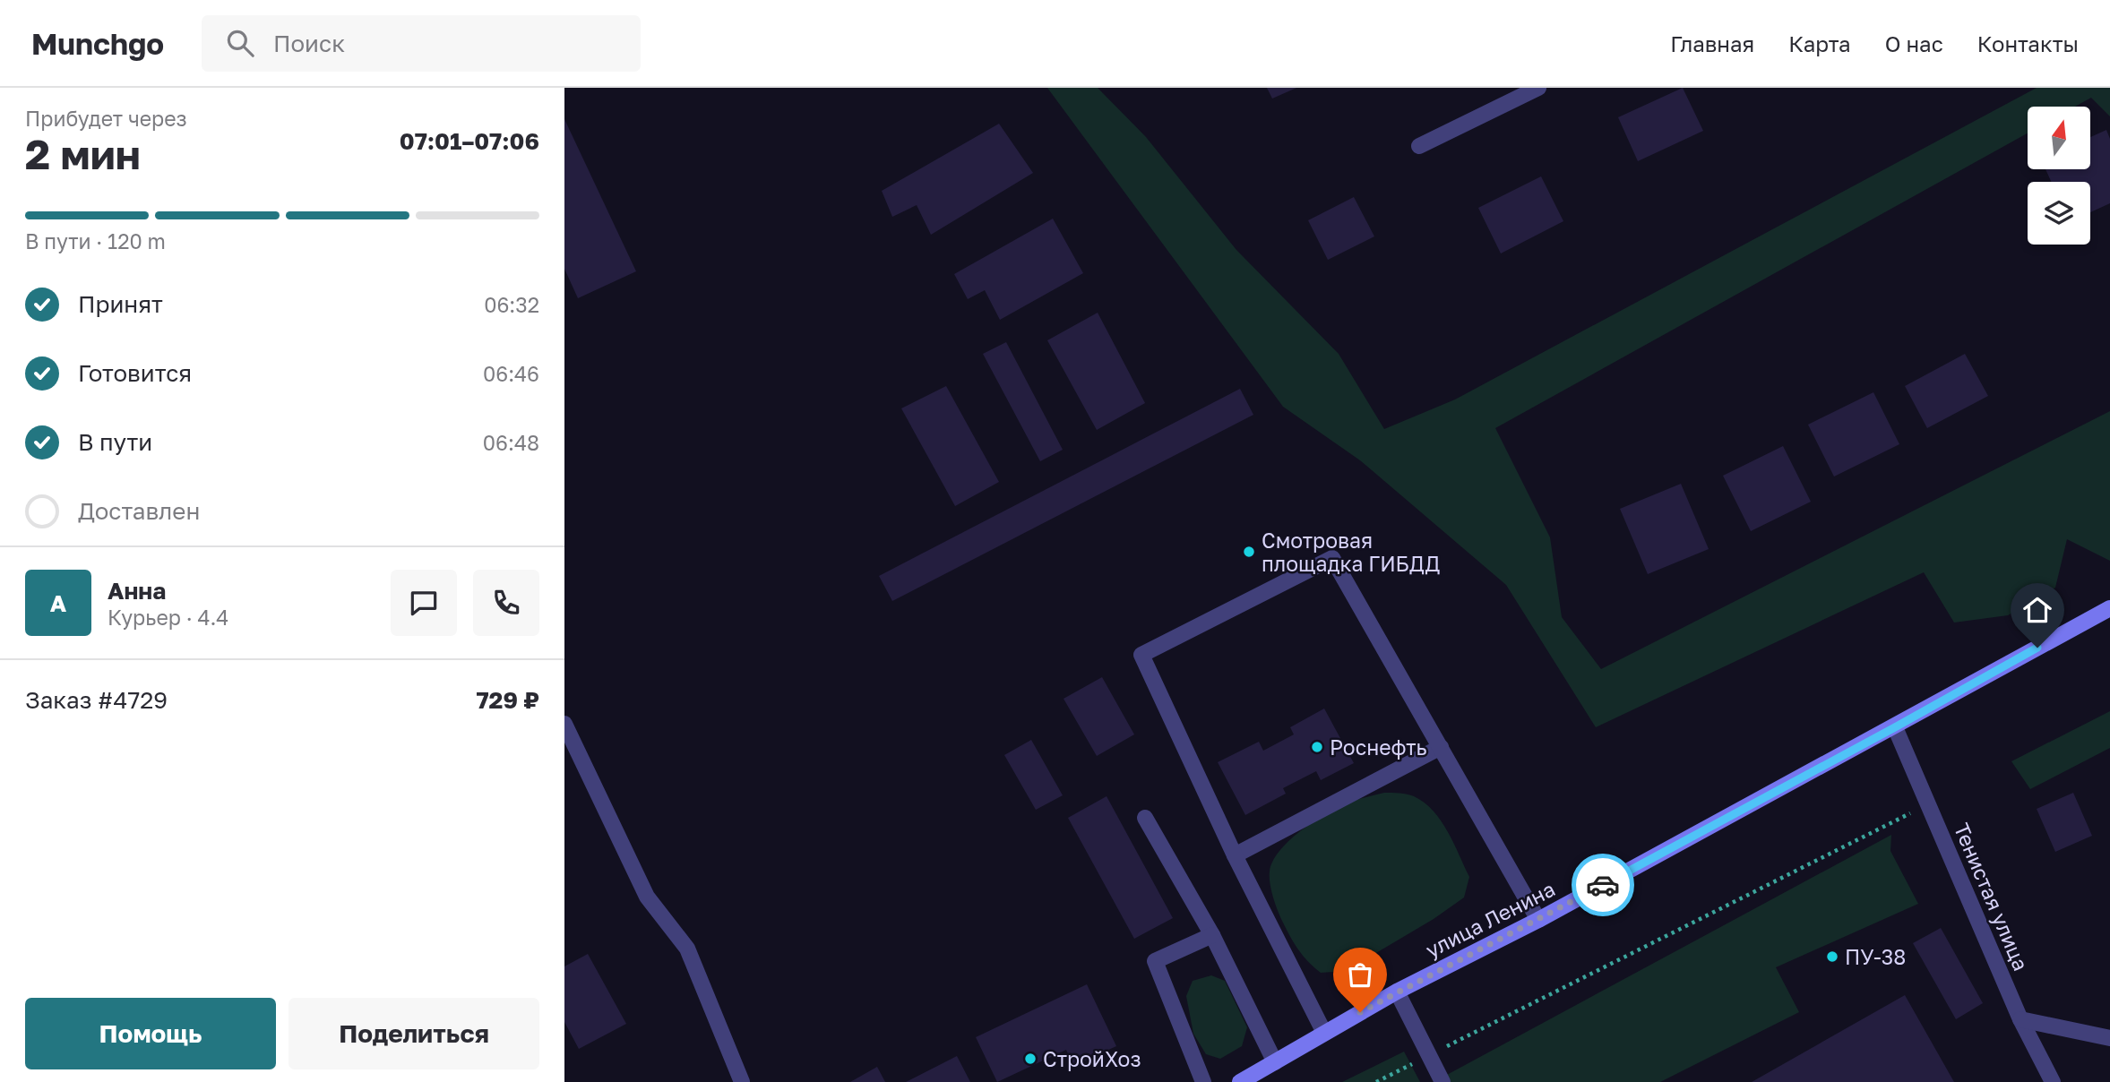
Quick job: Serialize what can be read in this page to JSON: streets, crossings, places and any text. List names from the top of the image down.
{
  "streets": {
    "main road": ["улица Ленина"],
    "street": ["Тенистая улица"]
  },
  "crossings": [
    ["Тенистая улица", "улица Ленина"]
  ],
  "places": [
    "Смотровая площадка ГИБДД",
    "Роснефть",
    "ПУ-38",
    "СтройХоз"
  ],
  "north": "top",
  "page": {
    "header": "Munchgo",
    "search": "Поиск",
    "nav": [
      "Главная",
      "Карта",
      "О нас",
      "Контакты"
    ],
    "heading": ["2 мин", "Прибудет через", "07:01–07:06"],
    "panel": [
      "Анна",
      "Курьер · 4.4",
      "Заказ #4729",
      "729 ₽"
    ],
    "bar": "В пути · 120 m",
    "list": [
      ["Принят", "06:32"],
      ["Готовится", "06:46"],
      ["В пути", "06:48"],
      "Доставлен"
    ],
    "round": "А",
    "buttons": ["Помощь", "Поделиться"]
  }
}
